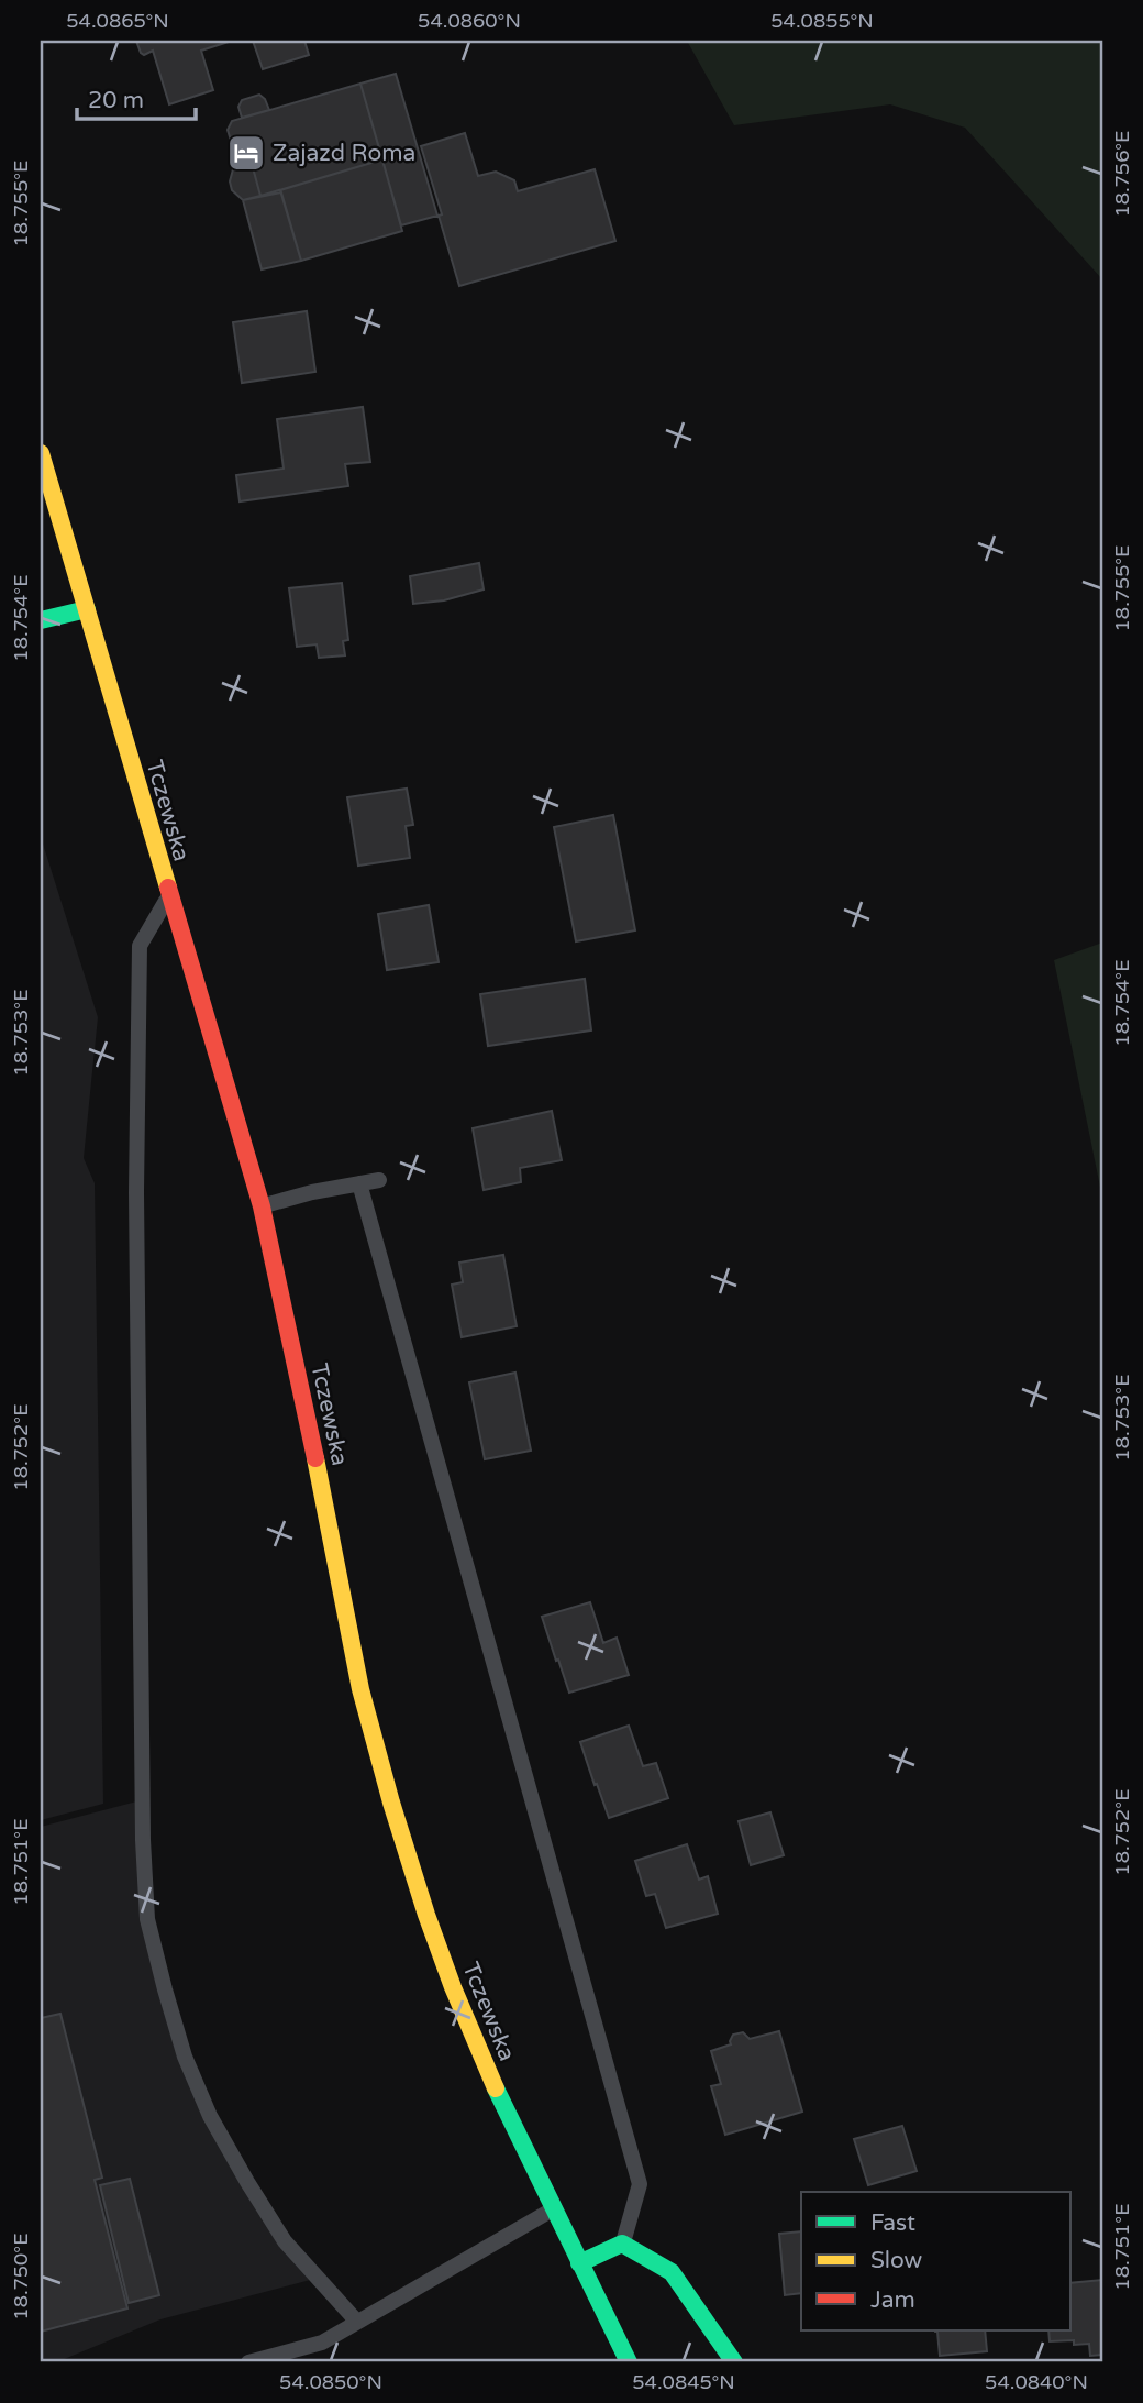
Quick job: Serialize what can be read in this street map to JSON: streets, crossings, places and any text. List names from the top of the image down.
{
  "streets": {
    "street": ["Tczewska"]
  },
  "places": {
    "hotel": ["Zajazd Roma"]
  },
  "legend": ["Fast", "Slow", "Jam"],
  "scale_bar": "20 m",
  "coordinates": [
    "54.0865°N",
    "54.0860°N",
    "54.0855°N",
    "18.756°E",
    "18.755°E",
    "18.754°E",
    "18.753°E",
    "18.752°E",
    "18.751°E",
    "18.750°E",
    "54.0850°N",
    "54.0845°N",
    "54.0840°N"
  ]
}
